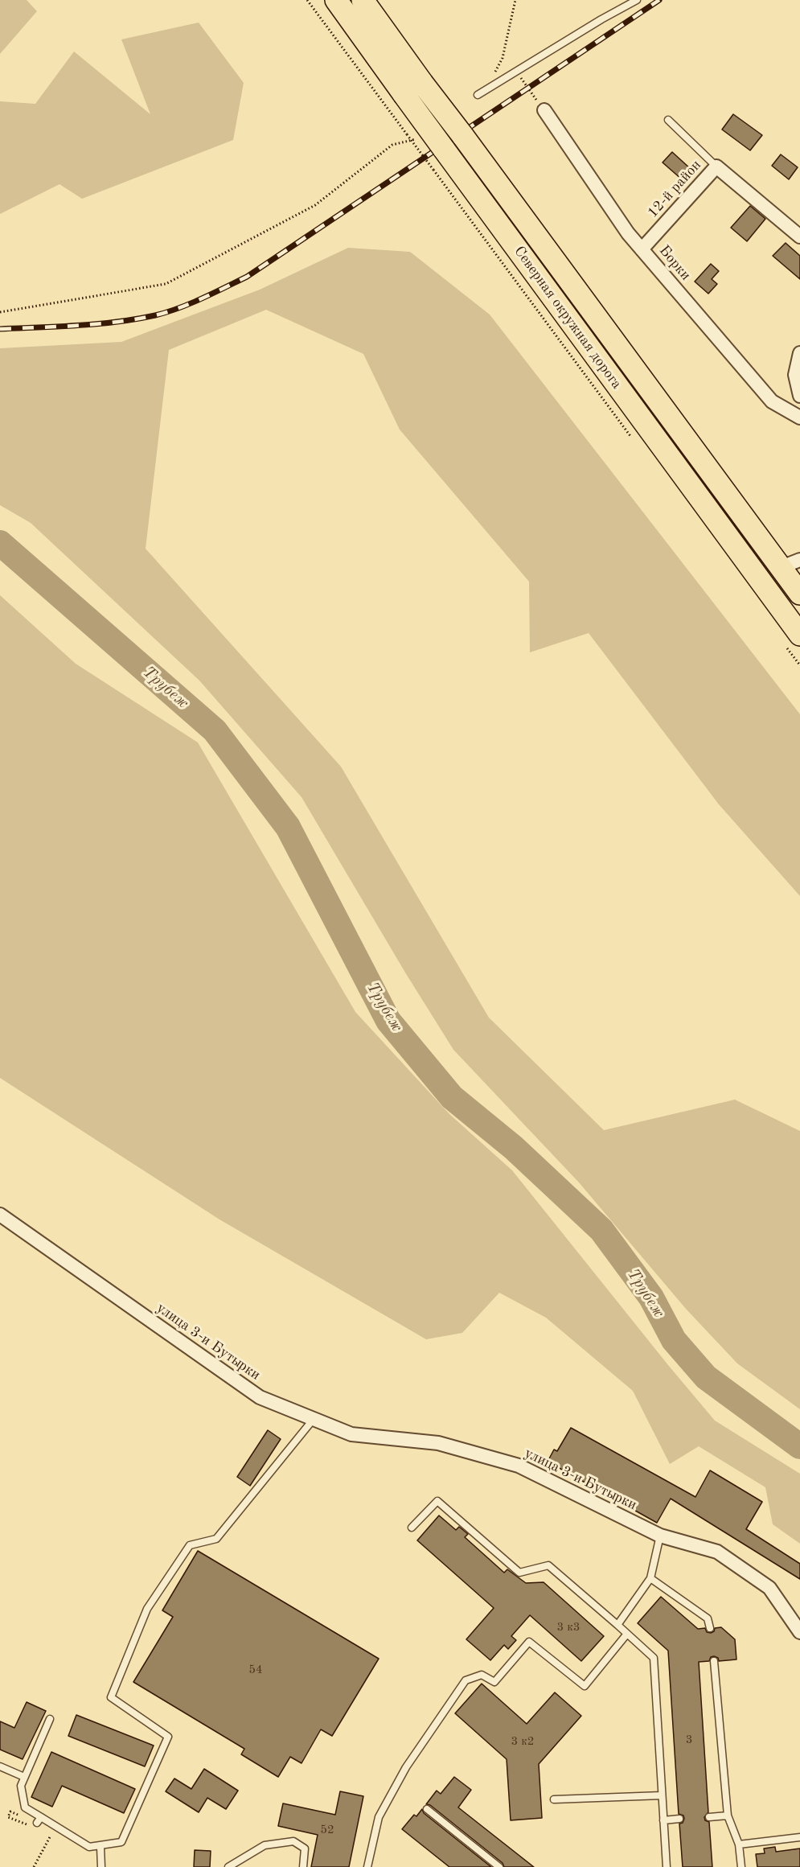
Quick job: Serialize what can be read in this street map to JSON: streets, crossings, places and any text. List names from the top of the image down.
{
  "streets": {
    "main road": ["Северная окружная дорога"],
    "street": ["12-й район", "Борки", "улица 3-и Бутырки"]
  },
  "crossings": [
    ["12-й район", "Борки"]
  ],
  "water": ["Трубеж"],
  "house_numbers": [
    "3 к3",
    "54",
    "3",
    "3 к2",
    "52"
  ]
}
